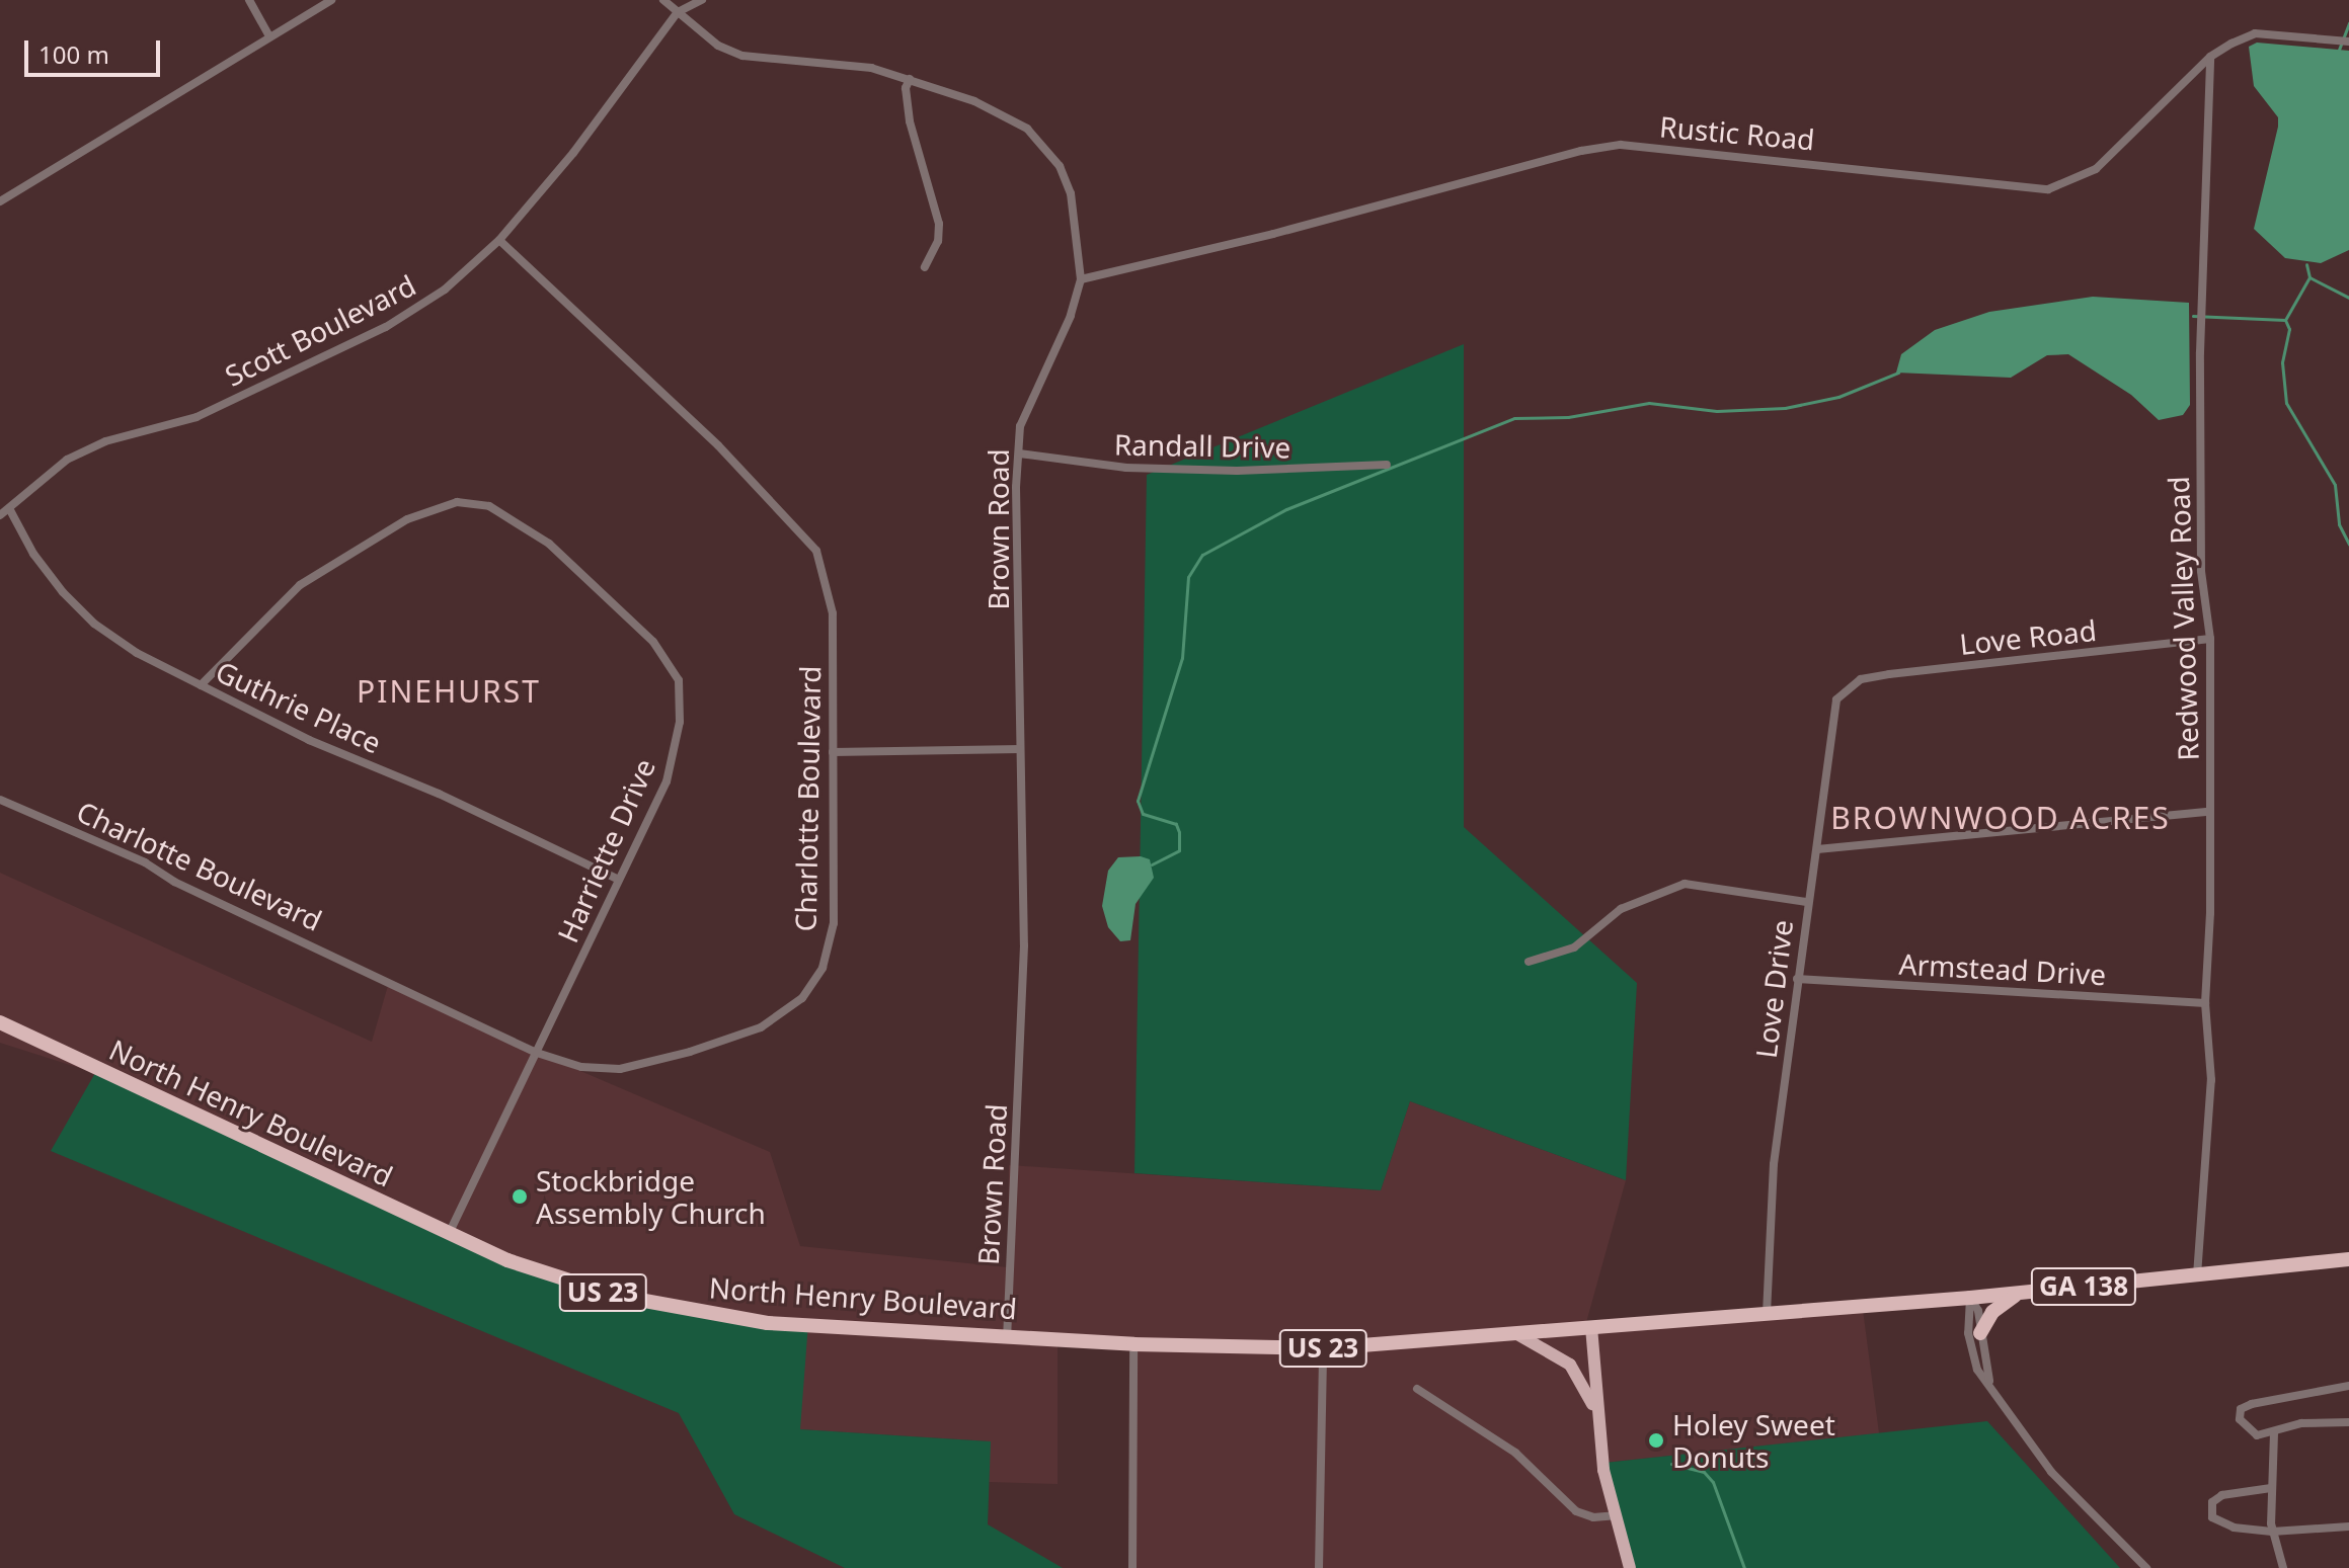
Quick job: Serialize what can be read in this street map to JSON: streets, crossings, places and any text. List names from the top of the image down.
{
  "streets": {
    "highway": ["North Henry Boulevard", "GA 138", "US 23"],
    "street": [
      "Rustic Road",
      "Scott Boulevard",
      "Randall Drive",
      "Brown Road",
      "Redwood Valley Road",
      "Love Road",
      "Guthrie Place",
      "Charlotte Boulevard",
      "Harriette Drive",
      "Armstead Drive",
      "Love Drive"
    ]
  },
  "crossings": [
    ["Rustic Road", "Brown Road"],
    ["Rustic Road", "Redwood Valley Road"],
    ["Scott Boulevard", "Brown Road"],
    ["Scott Boulevard", "Guthrie Place"],
    ["Scott Boulevard", "Charlotte Boulevard"],
    ["Randall Drive", "Brown Road"],
    ["Brown Road", "North Henry Boulevard"],
    ["Redwood Valley Road", "Love Road"],
    ["Redwood Valley Road", "Armstead Drive"],
    ["Redwood Valley Road", "GA 138"],
    ["Love Road", "Love Drive"],
    ["Guthrie Place", "Harriette Drive"],
    ["Charlotte Boulevard", "Harriette Drive"],
    ["Harriette Drive", "North Henry Boulevard"],
    ["Armstead Drive", "Love Drive"],
    ["Love Drive", "GA 138"],
    ["North Henry Boulevard", "GA 138"]
  ],
  "districts": ["PINEHURST", "BROWNWOOD ACRES"],
  "places": ["Stockbridge Assembly Church", "Holey Sweet Donuts"],
  "scale_bar": "100 m"
}
